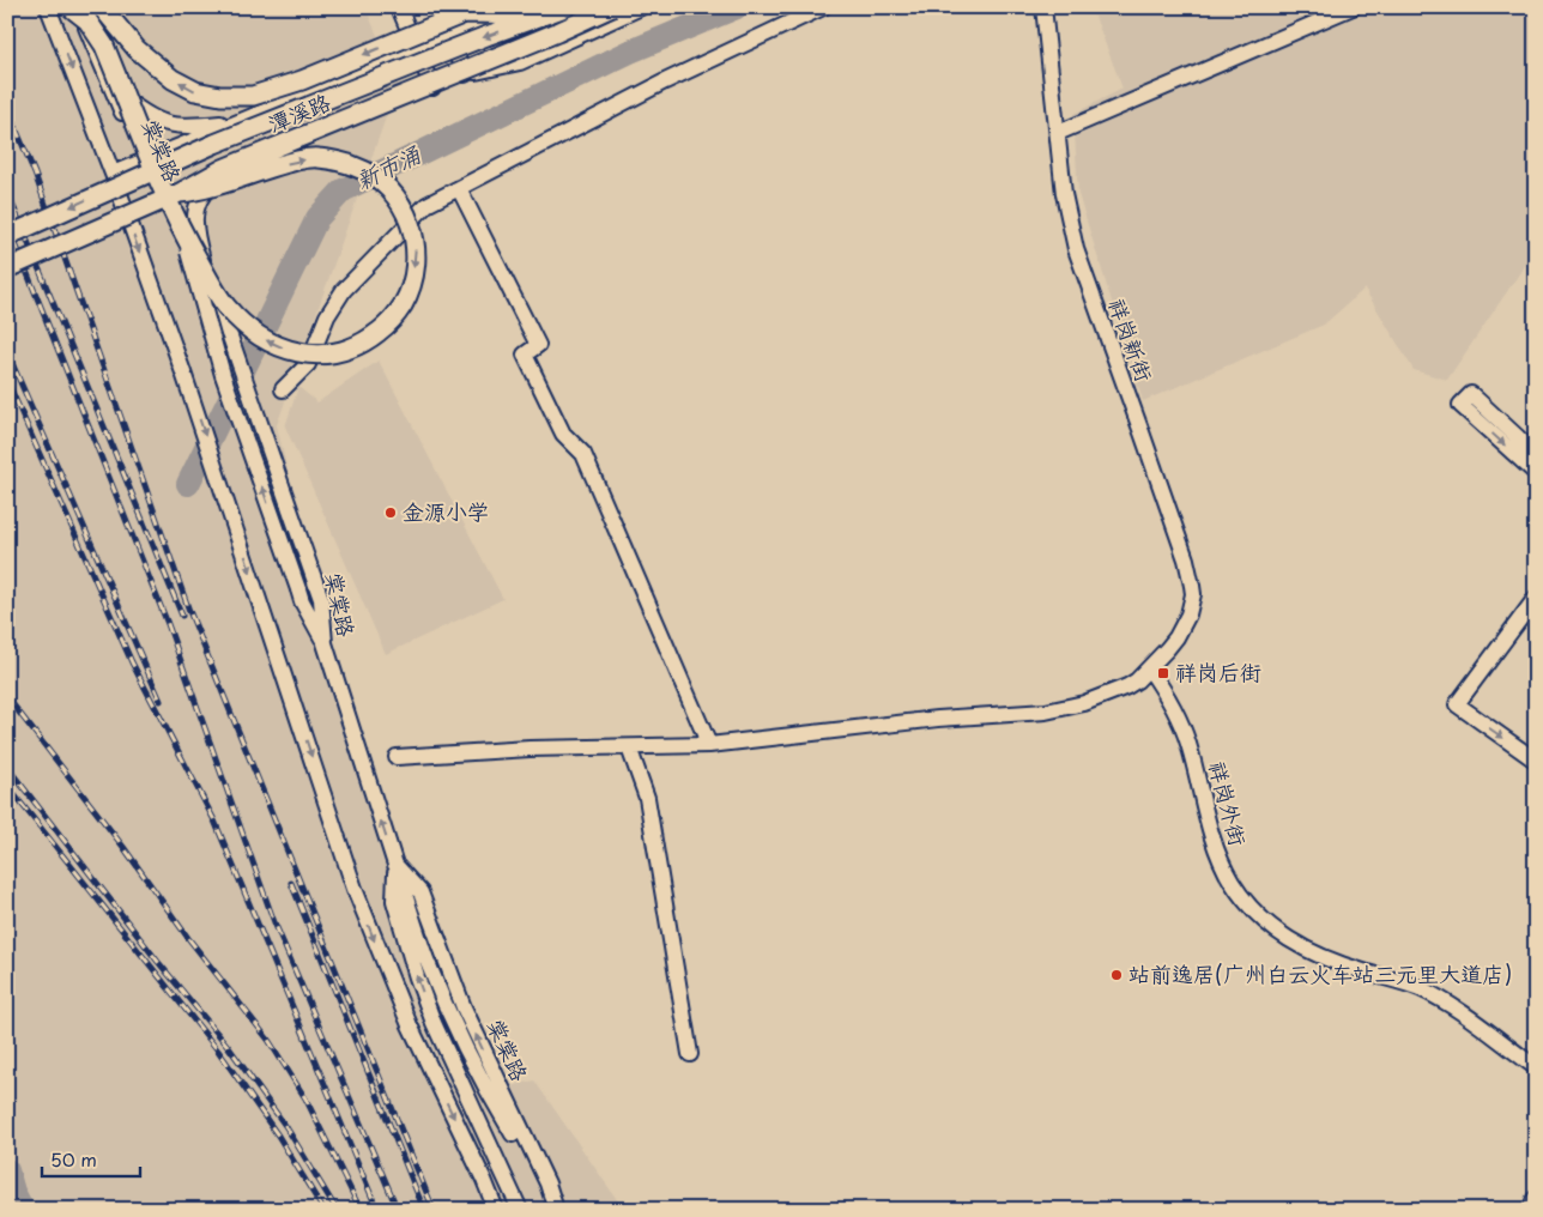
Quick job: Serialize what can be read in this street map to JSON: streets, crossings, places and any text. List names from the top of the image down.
{
  "streets": {
    "main road": ["潭溪路"],
    "street": ["棠棠路", "祥岗新街", "祥岗外街"]
  },
  "crossings": [
    ["祥岗新街", "祥岗外街"]
  ],
  "water": ["新市涌"],
  "places": {
    "other": ["金源小学", "站前逸居(广州白云火车站三元里大道店)"],
    "transit": ["祥岗后街"]
  },
  "scale_bar": "50 m"
}
